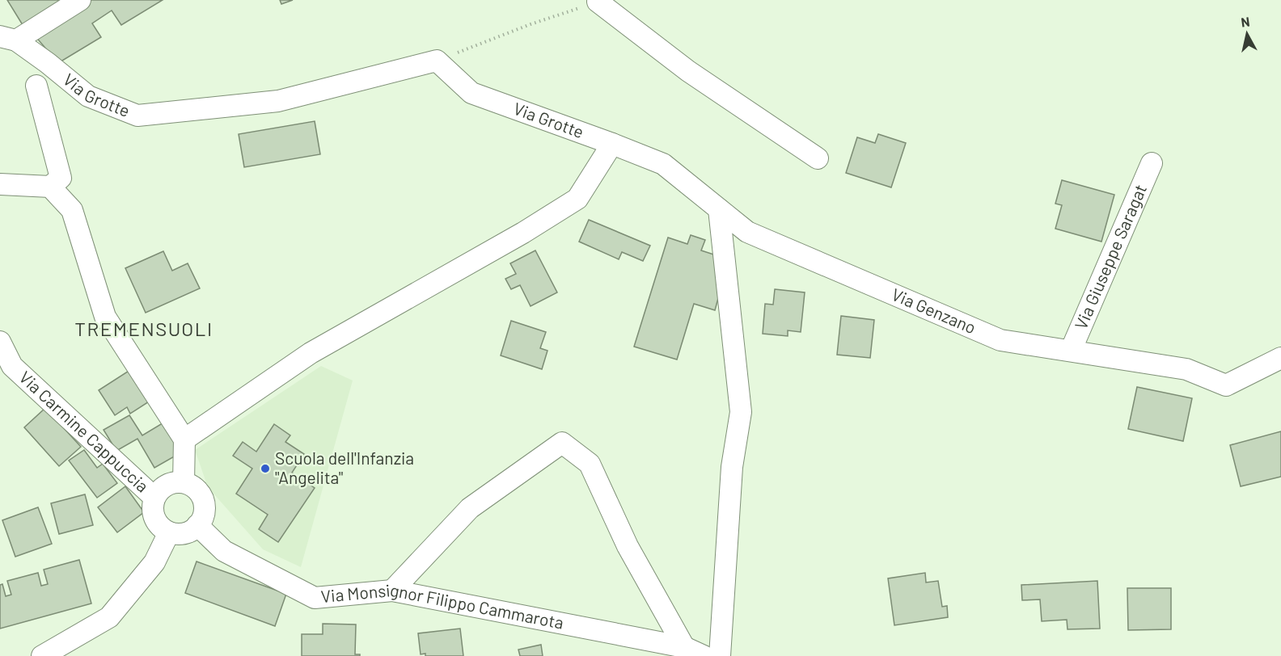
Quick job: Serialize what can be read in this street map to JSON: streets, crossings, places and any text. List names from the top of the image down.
{
  "streets": {
    "street": [
      "Via Grotte",
      "Via Giuseppe Saragat",
      "Via Genzano",
      "Via Carmine Cappuccia",
      "Via Monsignor Filippo Cammarota"
    ]
  },
  "crossings": [
    ["Via Grotte", "Via Genzano"],
    ["Via Giuseppe Saragat", "Via Genzano"],
    ["Via Carmine Cappuccia", "Via Monsignor Filippo Cammarota"]
  ],
  "districts": ["TREMENSUOLI"],
  "places": ["Scuola dell'Infanzia \"Angelita\""],
  "north": "top"
}
